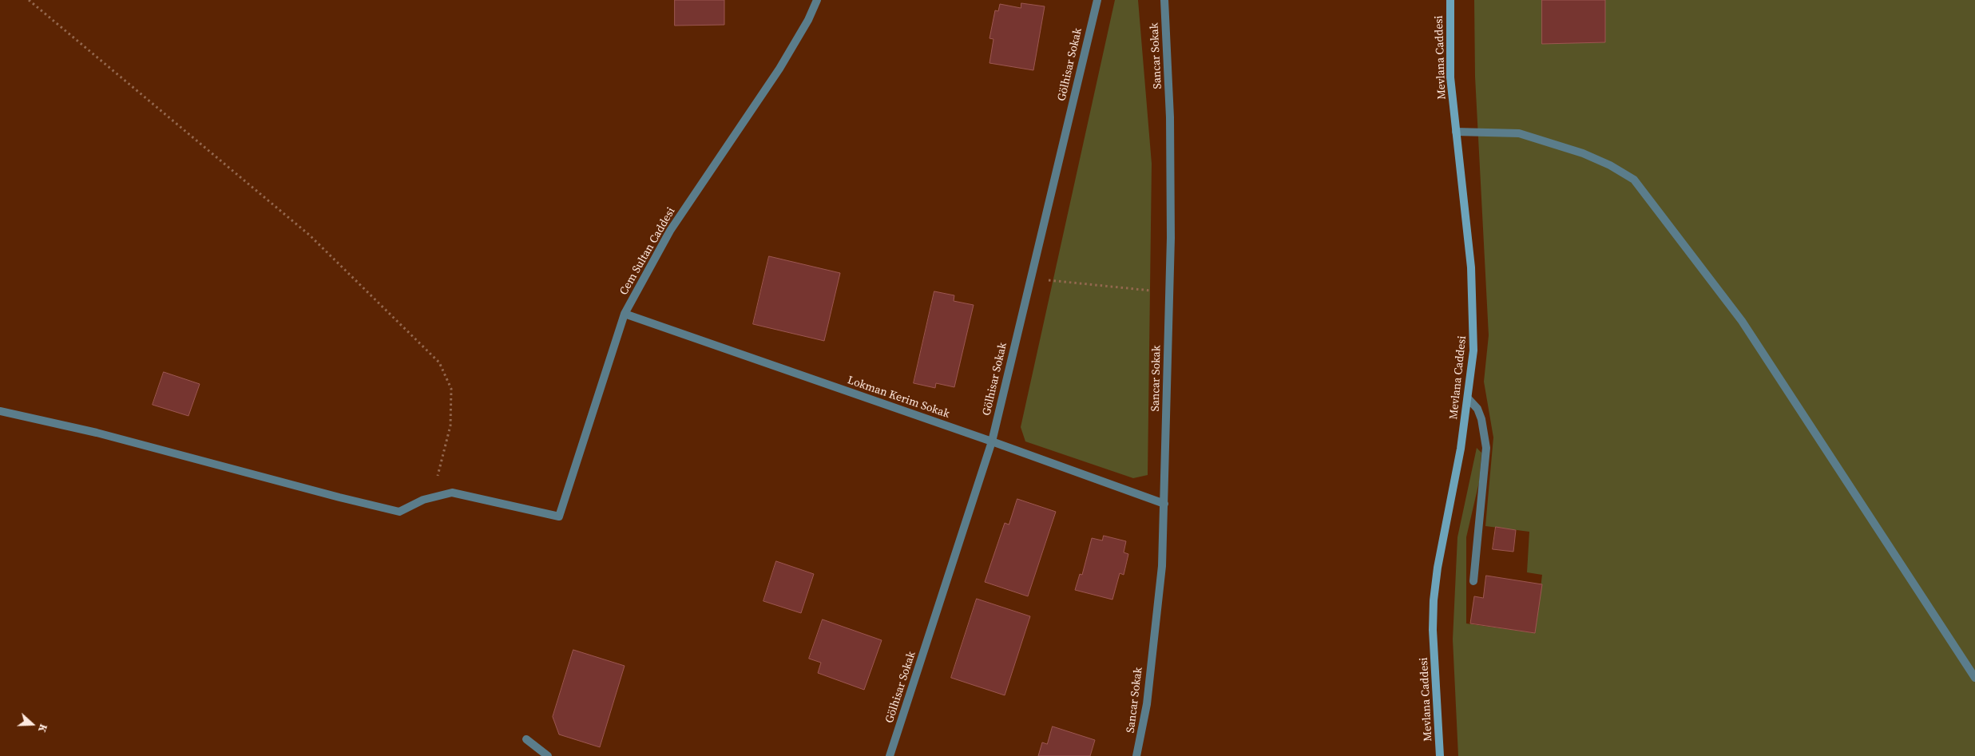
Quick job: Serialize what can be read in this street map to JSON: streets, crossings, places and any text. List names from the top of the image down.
{
  "streets": {
    "street": [
      "Sancar Sokak",
      "Mevlana Caddesi",
      "Gölhisar Sokak",
      "Cem Sultan Caddesi",
      "Lokman Kerim Sokak"
    ]
  },
  "crossings": [
    ["Sancar Sokak", "Lokman Kerim Sokak"],
    ["Gölhisar Sokak", "Lokman Kerim Sokak"],
    ["Cem Sultan Caddesi", "Lokman Kerim Sokak"]
  ],
  "north": "right"
}
